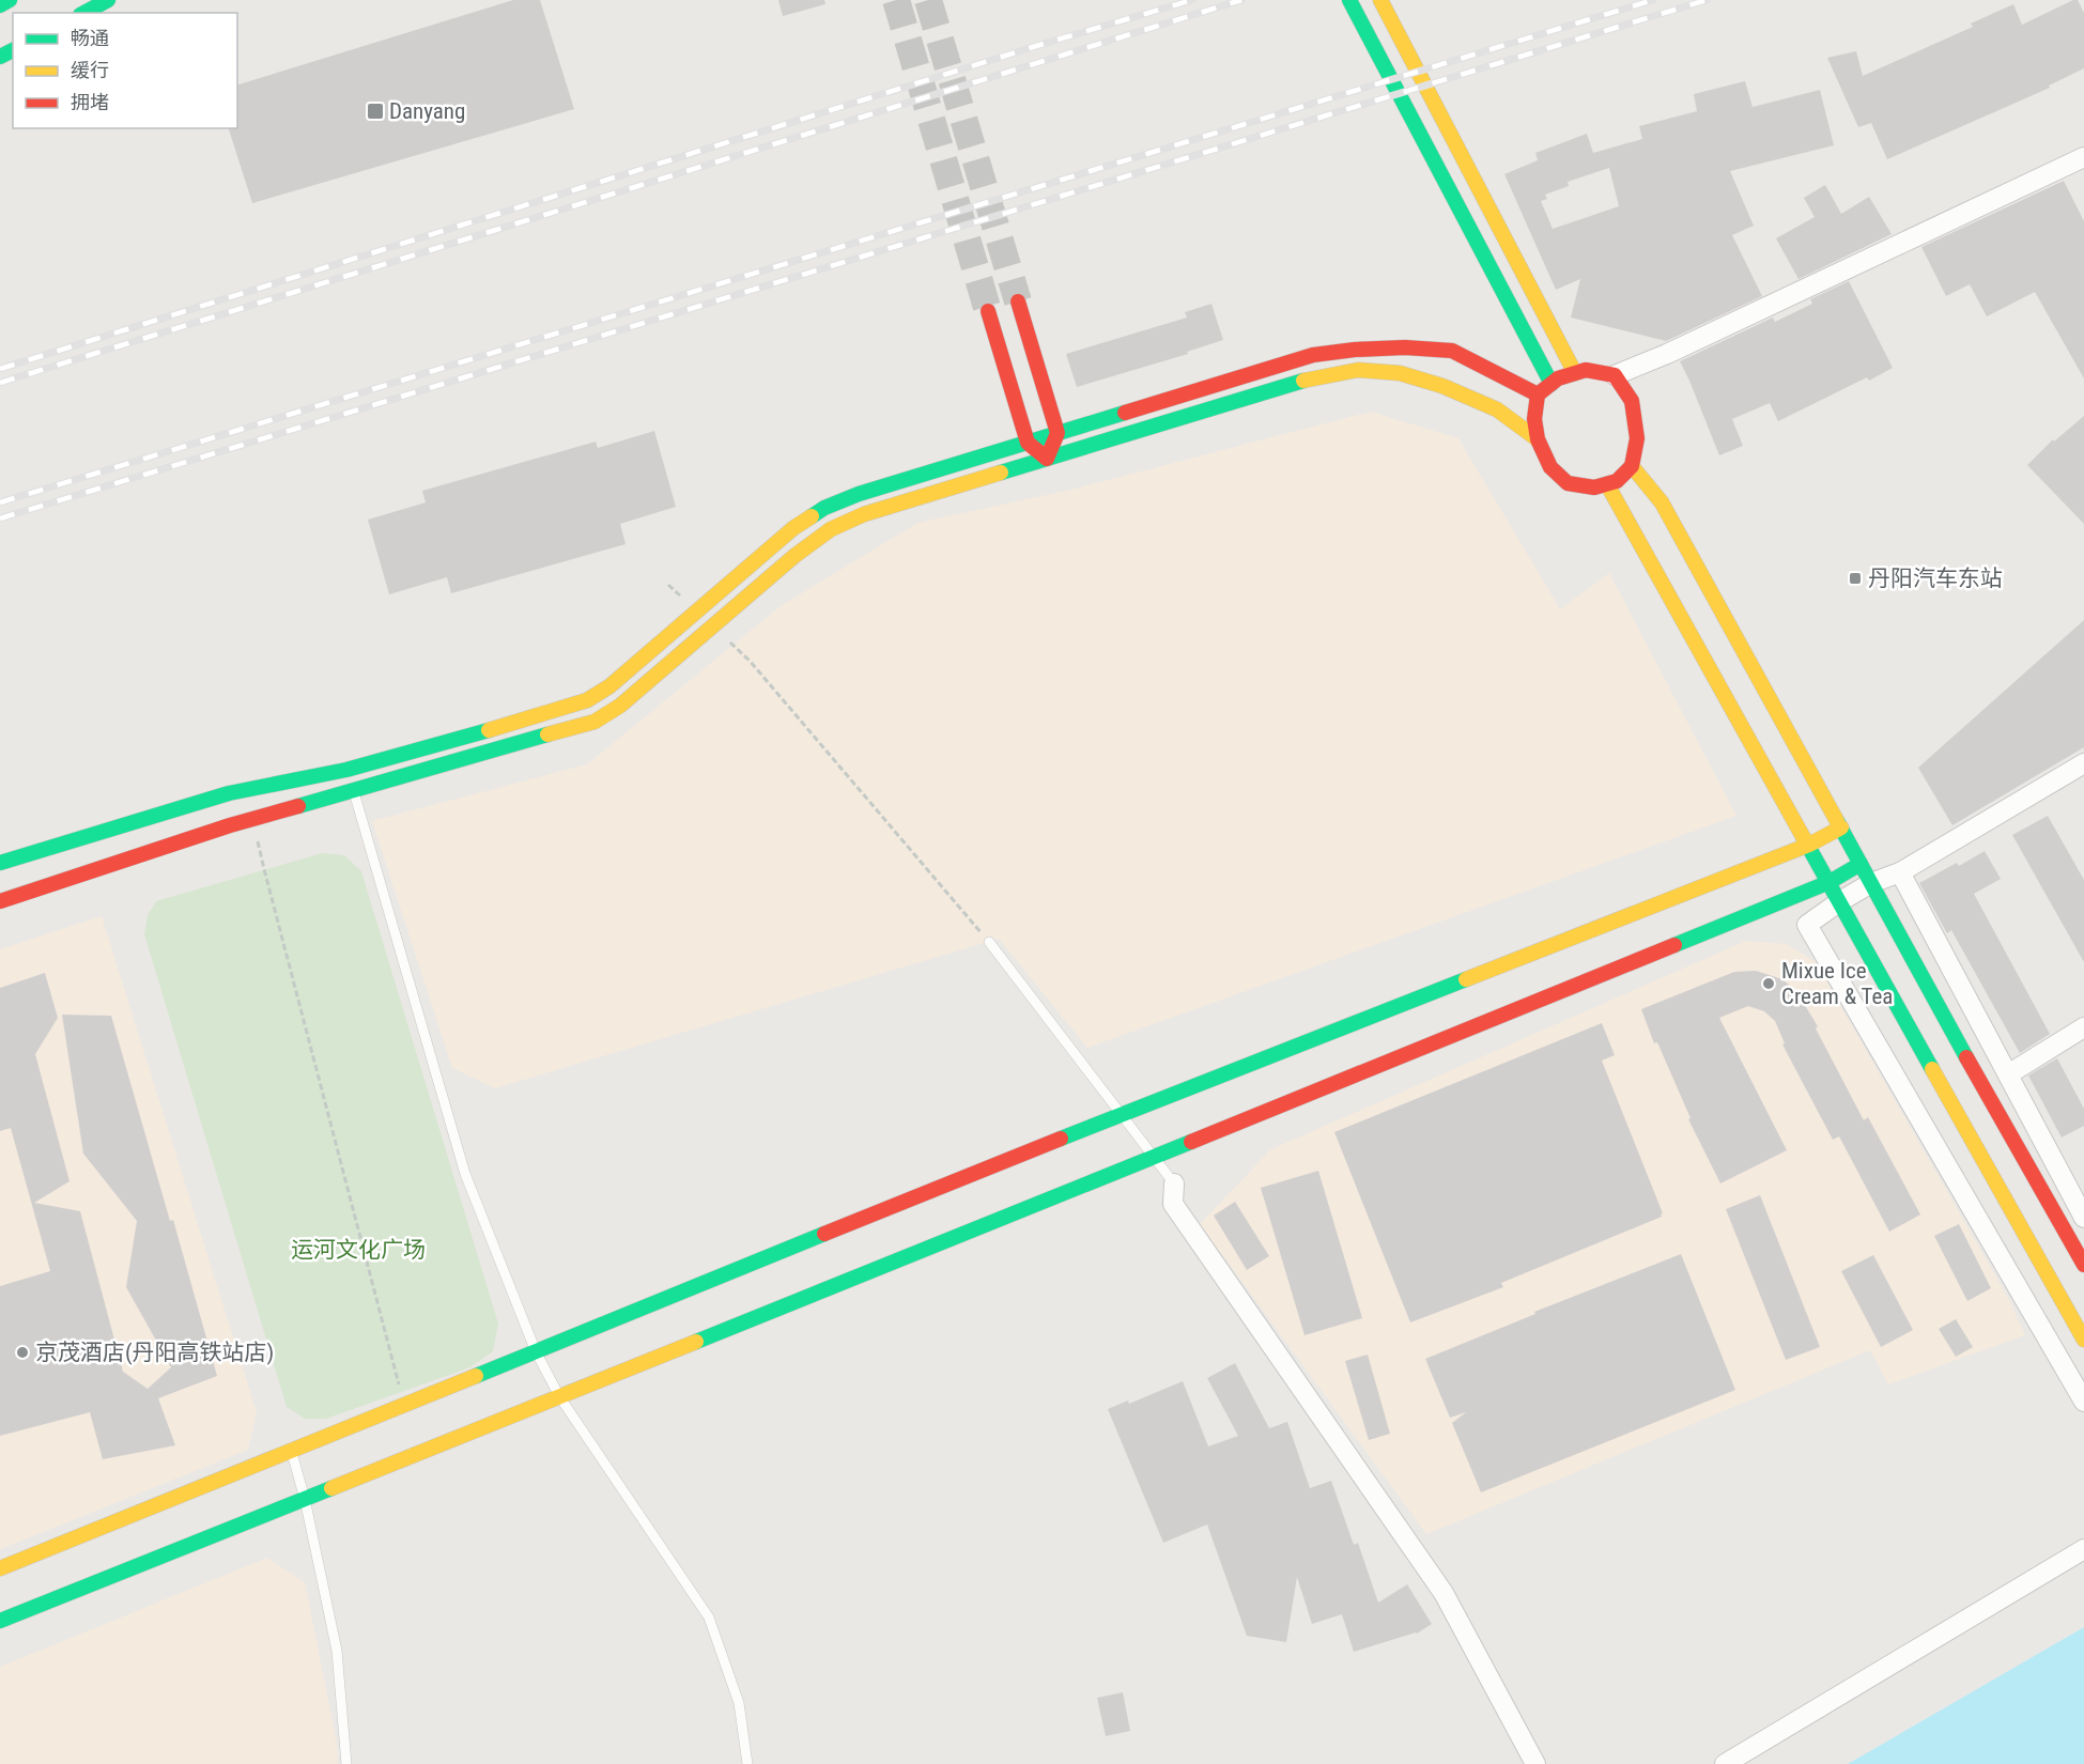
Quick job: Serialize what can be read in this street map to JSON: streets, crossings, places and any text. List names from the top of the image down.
{
  "parks": ["运河文化广场"],
  "places": {
    "transit": ["Danyang", "丹阳汽车东站"],
    "other": ["Mixue Ice Cream & Tea", "京茂酒店(丹阳高铁站店)"]
  },
  "legend": ["畅通", "缓行", "拥堵"]
}
